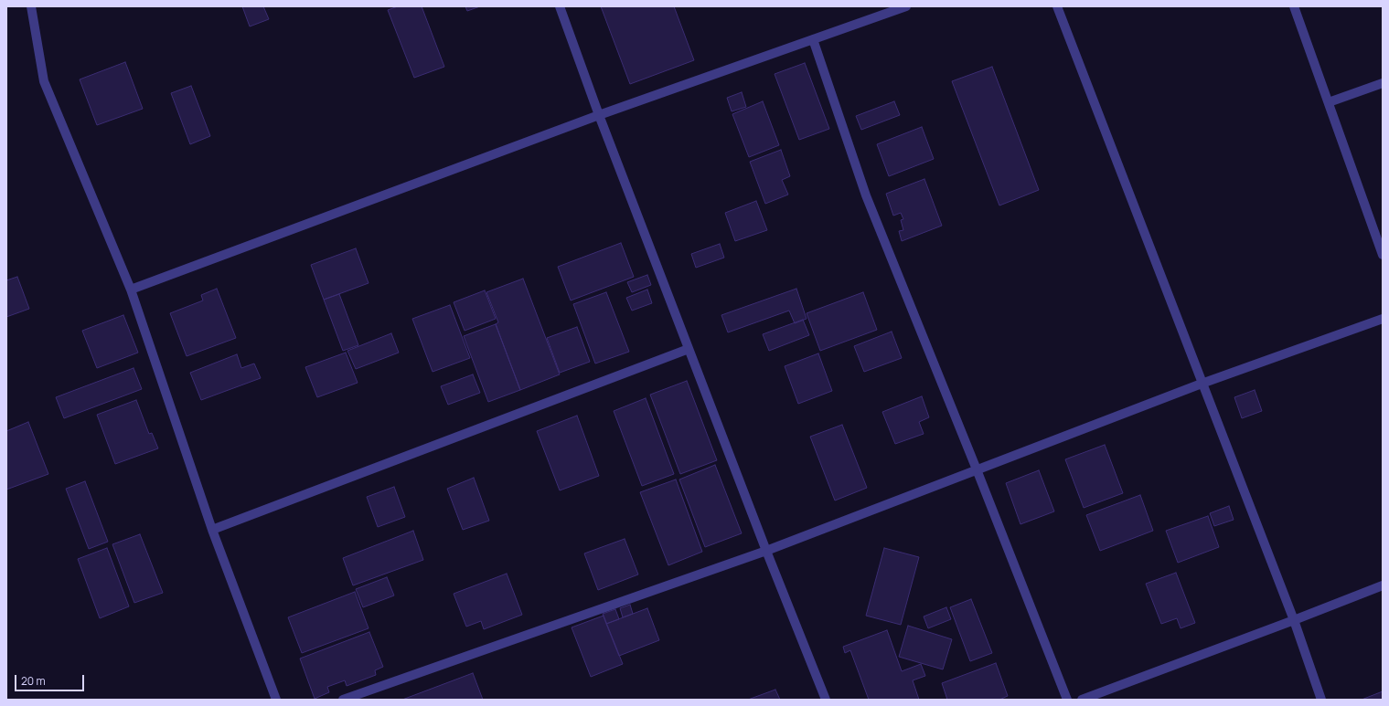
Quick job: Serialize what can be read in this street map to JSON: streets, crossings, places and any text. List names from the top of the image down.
{
  "scale_bar": "20 m"
}
